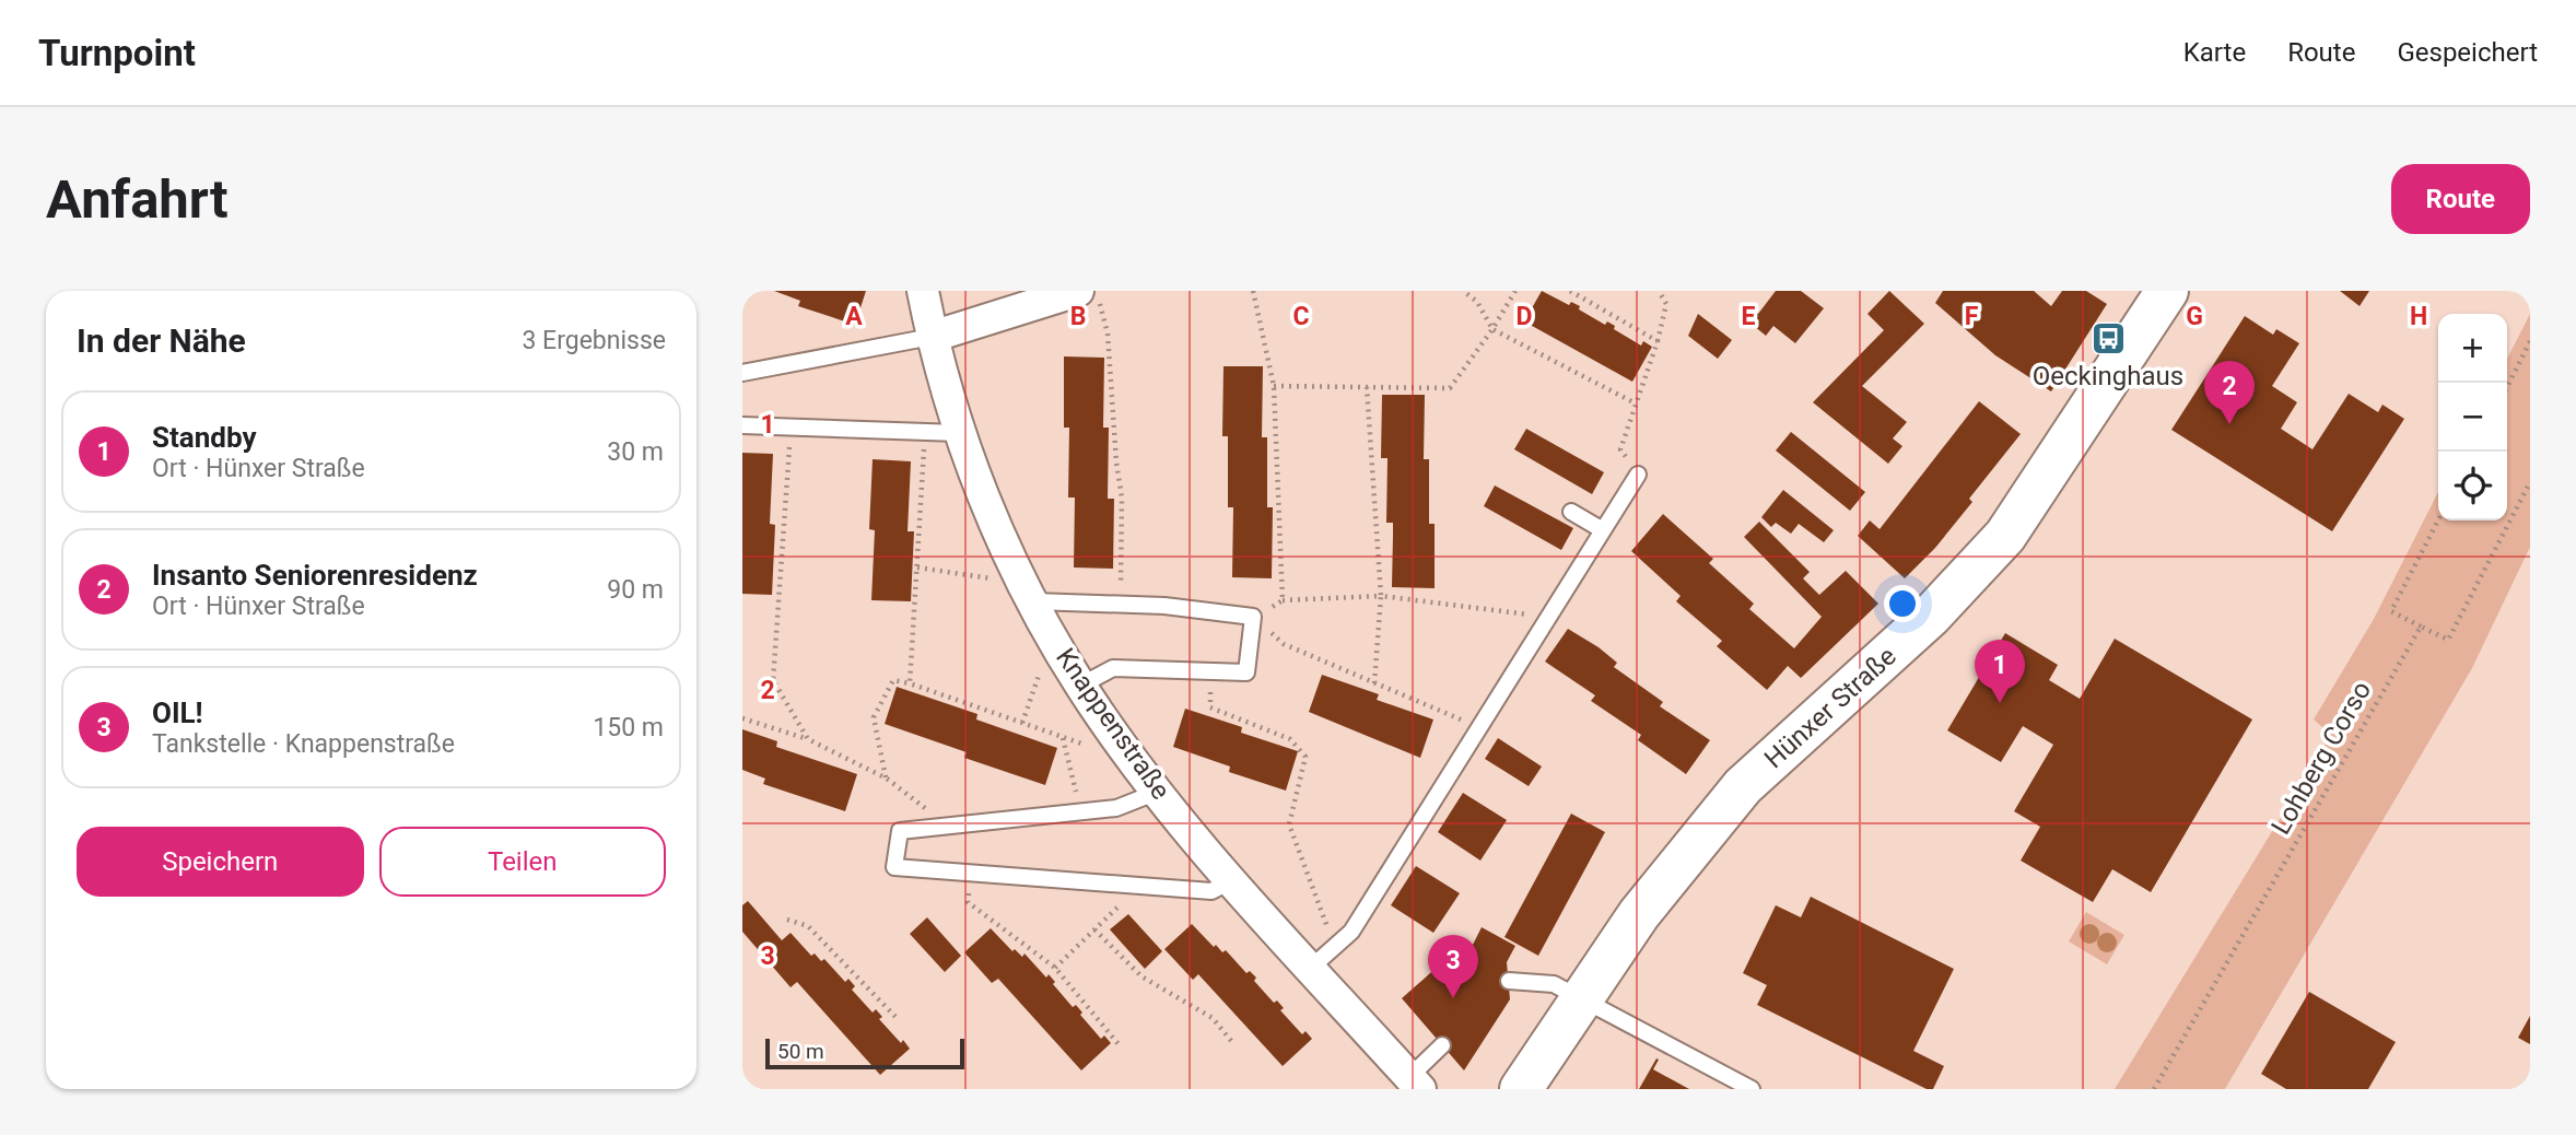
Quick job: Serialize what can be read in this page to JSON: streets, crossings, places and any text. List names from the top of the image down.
{
  "streets": {
    "main road": ["Hünxer Straße"],
    "street": ["Knappenstraße"],
    "path": ["Lohberg Corso"]
  },
  "places": {
    "bus stop": ["Oeckinghaus"]
  },
  "scale_bar": "50 m",
  "page": {
    "header": "Turnpoint",
    "nav": ["Karte", "Route", "Gespeichert"],
    "buttons": [
      "Route",
      ["Speichern", "Teilen"]
    ],
    "title": "Anfahrt",
    "heading": ["In der Nähe", "3 Ergebnisse"],
    "map_buttons": ["+", "−"],
    "pins": ["2", "1", "3"],
    "list": [
      {
        "mark": "1",
        "name": "Standby",
        "note": "Ort · Hünxer Straße",
        "value": "30 m"
      },
      {
        "mark": "2",
        "name": "Insanto Seniorenresidenz",
        "note": "Ort · Hünxer Straße",
        "value": "90 m"
      },
      {
        "mark": "3",
        "name": "OIL!",
        "note": "Tankstelle · Knappenstraße",
        "value": "150 m"
      }
    ],
    "scale": "50 m"
  },
  "grid": {
    "columns": [
      "A",
      "B",
      "C",
      "D",
      "E",
      "F",
      "G",
      "H"
    ],
    "rows": ["1", "2", "3"]
  }
}
